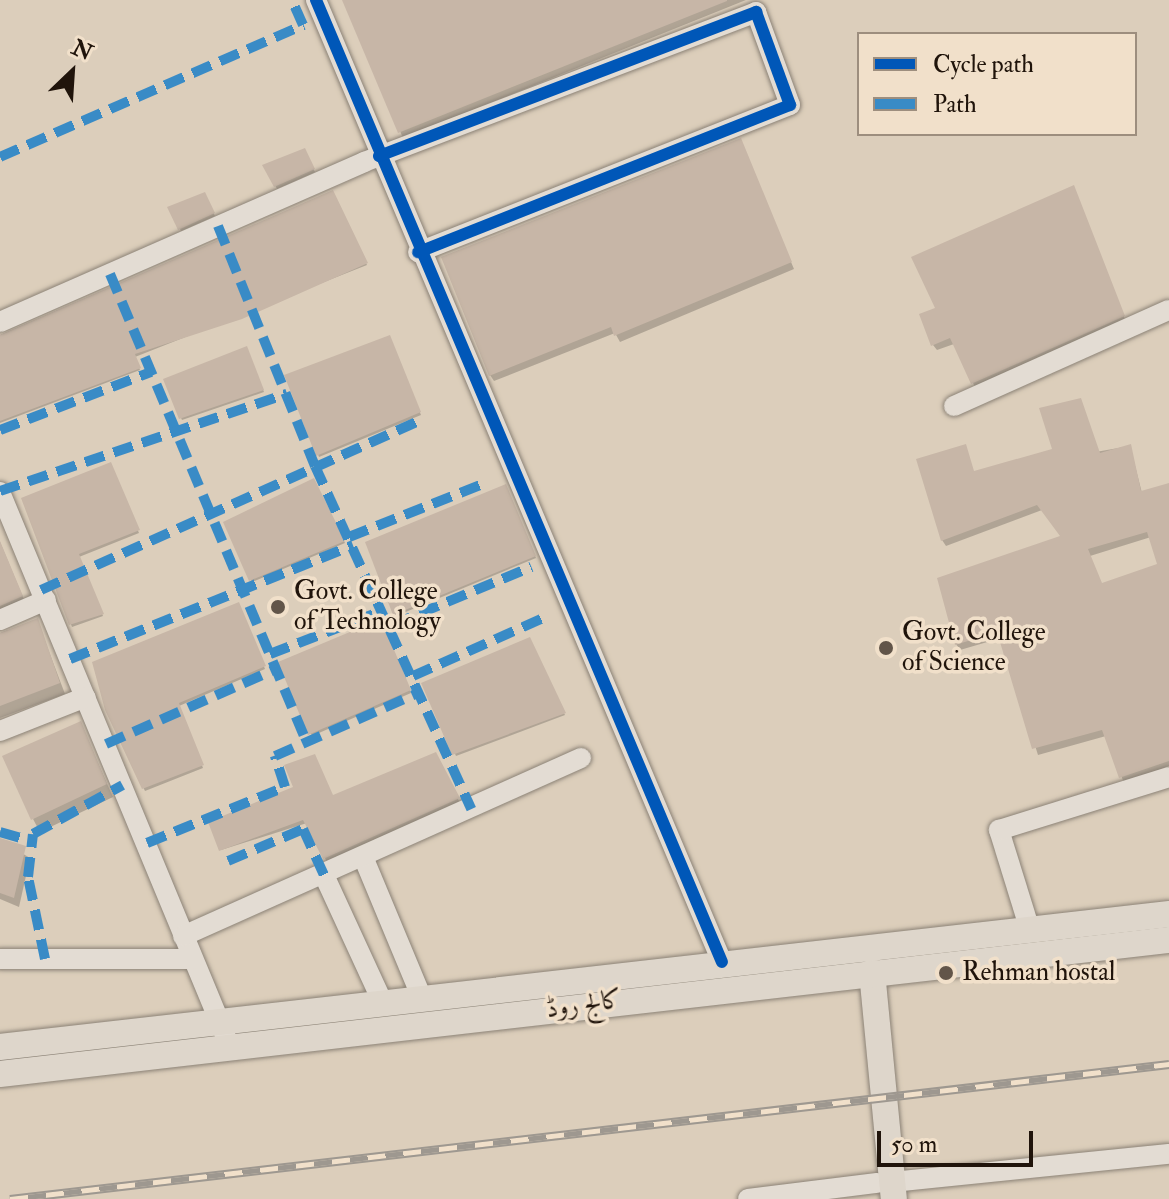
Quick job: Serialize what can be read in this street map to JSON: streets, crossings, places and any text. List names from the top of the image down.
{
  "streets": {
    "main road": ["کالج روڈ"]
  },
  "places": ["Govt. College of Technology", "Govt. College of Science", "Rehman hostal"],
  "legend": ["Cycle path", "Path"],
  "scale_bar": "50 m",
  "north": "top right"
}
